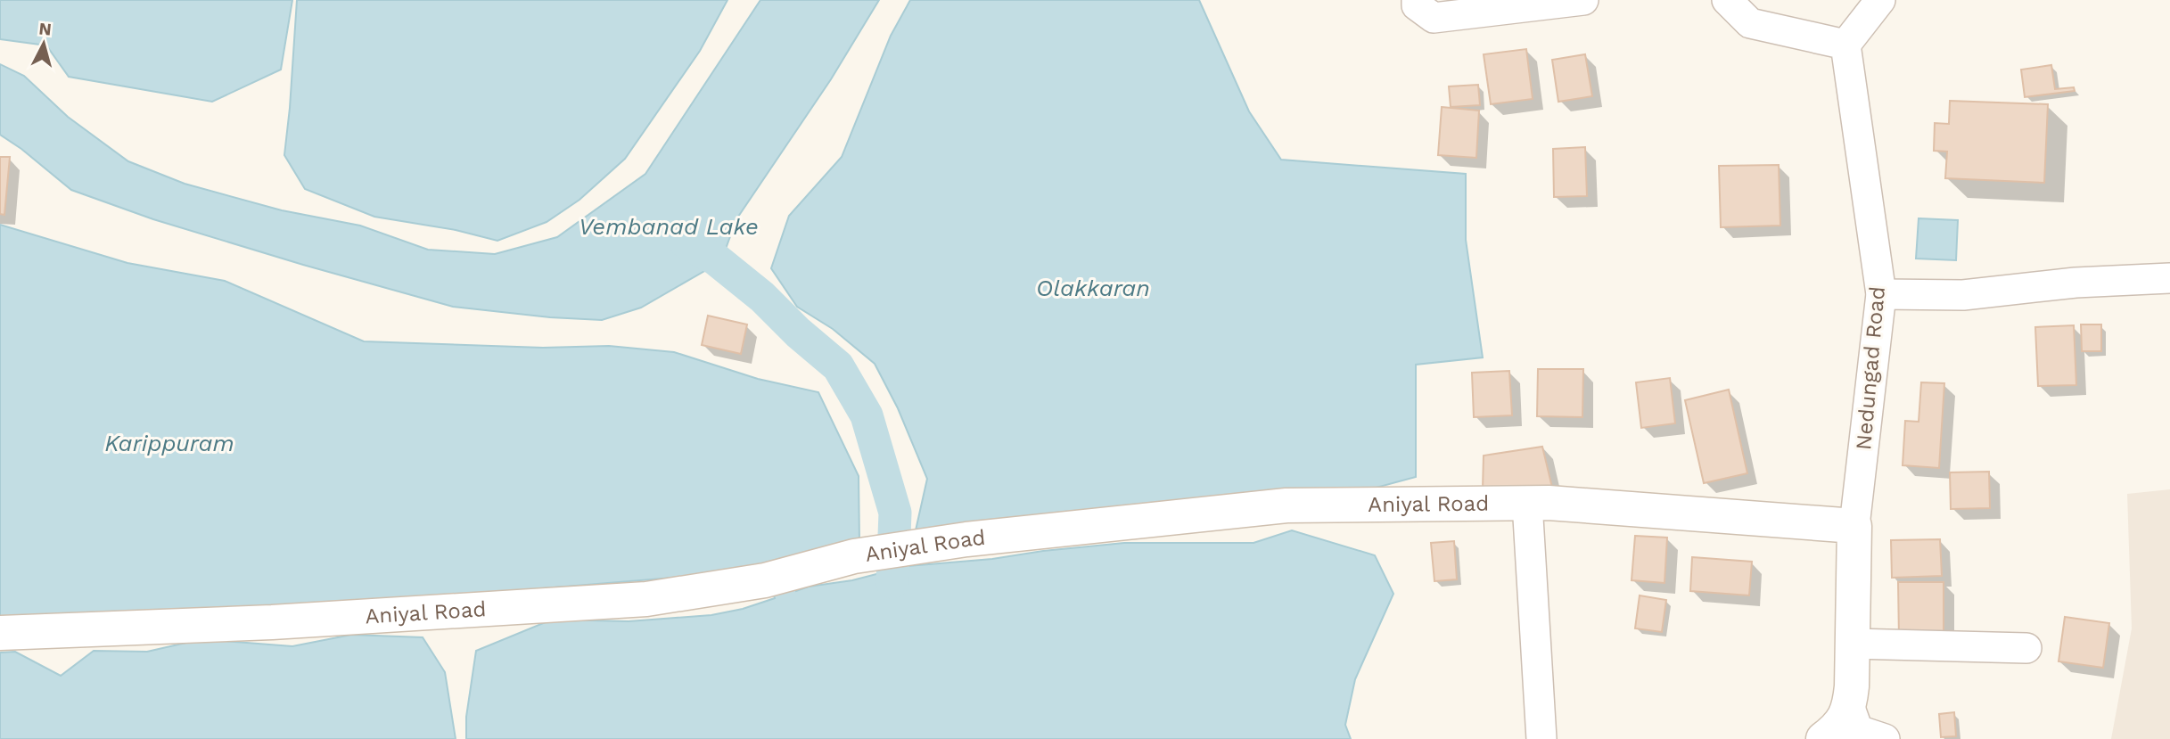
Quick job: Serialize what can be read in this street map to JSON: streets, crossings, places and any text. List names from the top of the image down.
{
  "streets": {
    "main road": ["Nedungad Road", "Aniyal Road"]
  },
  "crossings": [
    ["Nedungad Road", "Aniyal Road"]
  ],
  "water": ["Vembanad Lake", "Olakkaran", "Karippuram"],
  "north": "top"
}
